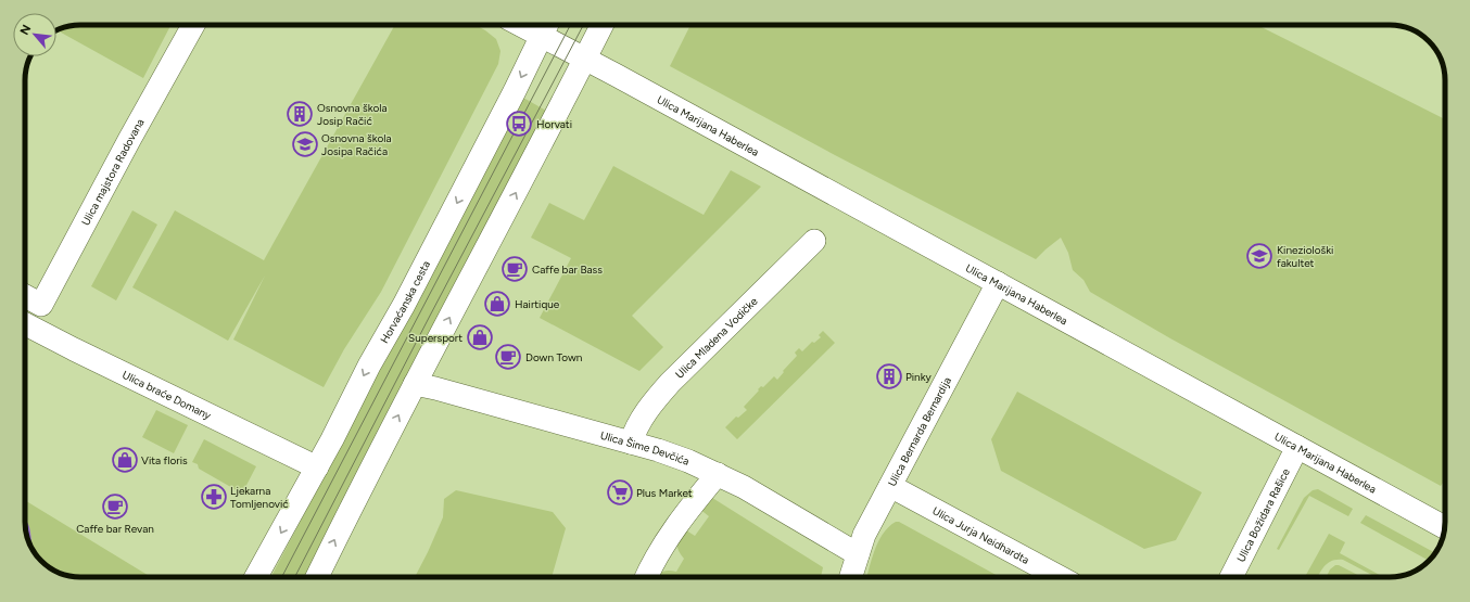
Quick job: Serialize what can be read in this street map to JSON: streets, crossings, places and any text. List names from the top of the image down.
{
  "streets": {
    "street": [
      "Ulica Marijana Haberlea",
      "Ulica majstora Radovana",
      "Horvaćanska cesta",
      "Ulica Mladena Vodičke",
      "Ulica braće Domany",
      "Ulica Bernarda Bernardija",
      "Ulica Šime Devčića",
      "Ulica Božidara Rašice",
      "Ulica Jurja Neidhardta"
    ]
  },
  "crossings": [
    ["Ulica Marijana Haberlea", "Horvaćanska cesta"],
    ["Ulica Marijana Haberlea", "Ulica Bernarda Bernardija"],
    ["Ulica Marijana Haberlea", "Ulica Božidara Rašice"],
    ["Horvaćanska cesta", "Ulica braće Domany"],
    ["Ulica Mladena Vodičke", "Ulica Šime Devčića"],
    ["Ulica Bernarda Bernardija", "Ulica Šime Devčića"],
    ["Ulica Bernarda Bernardija", "Ulica Jurja Neidhardta"]
  ],
  "places": {
    "building": ["Osnovna škola Josip Račić", "Pinky"],
    "bus stop": ["Horvati"],
    "school or university": ["Osnovna škola Josipa Račića", "Kineziološki fakultet"],
    "cafe": ["Caffe bar Bass", "Down Town", "Caffe bar Revan"],
    "shop": ["Hairtique", "Supersport", "Vita floris"],
    "supermarket": ["Plus Market"],
    "pharmacy": ["Ljekarna Tomljenović"]
  },
  "north": "top left"
}
